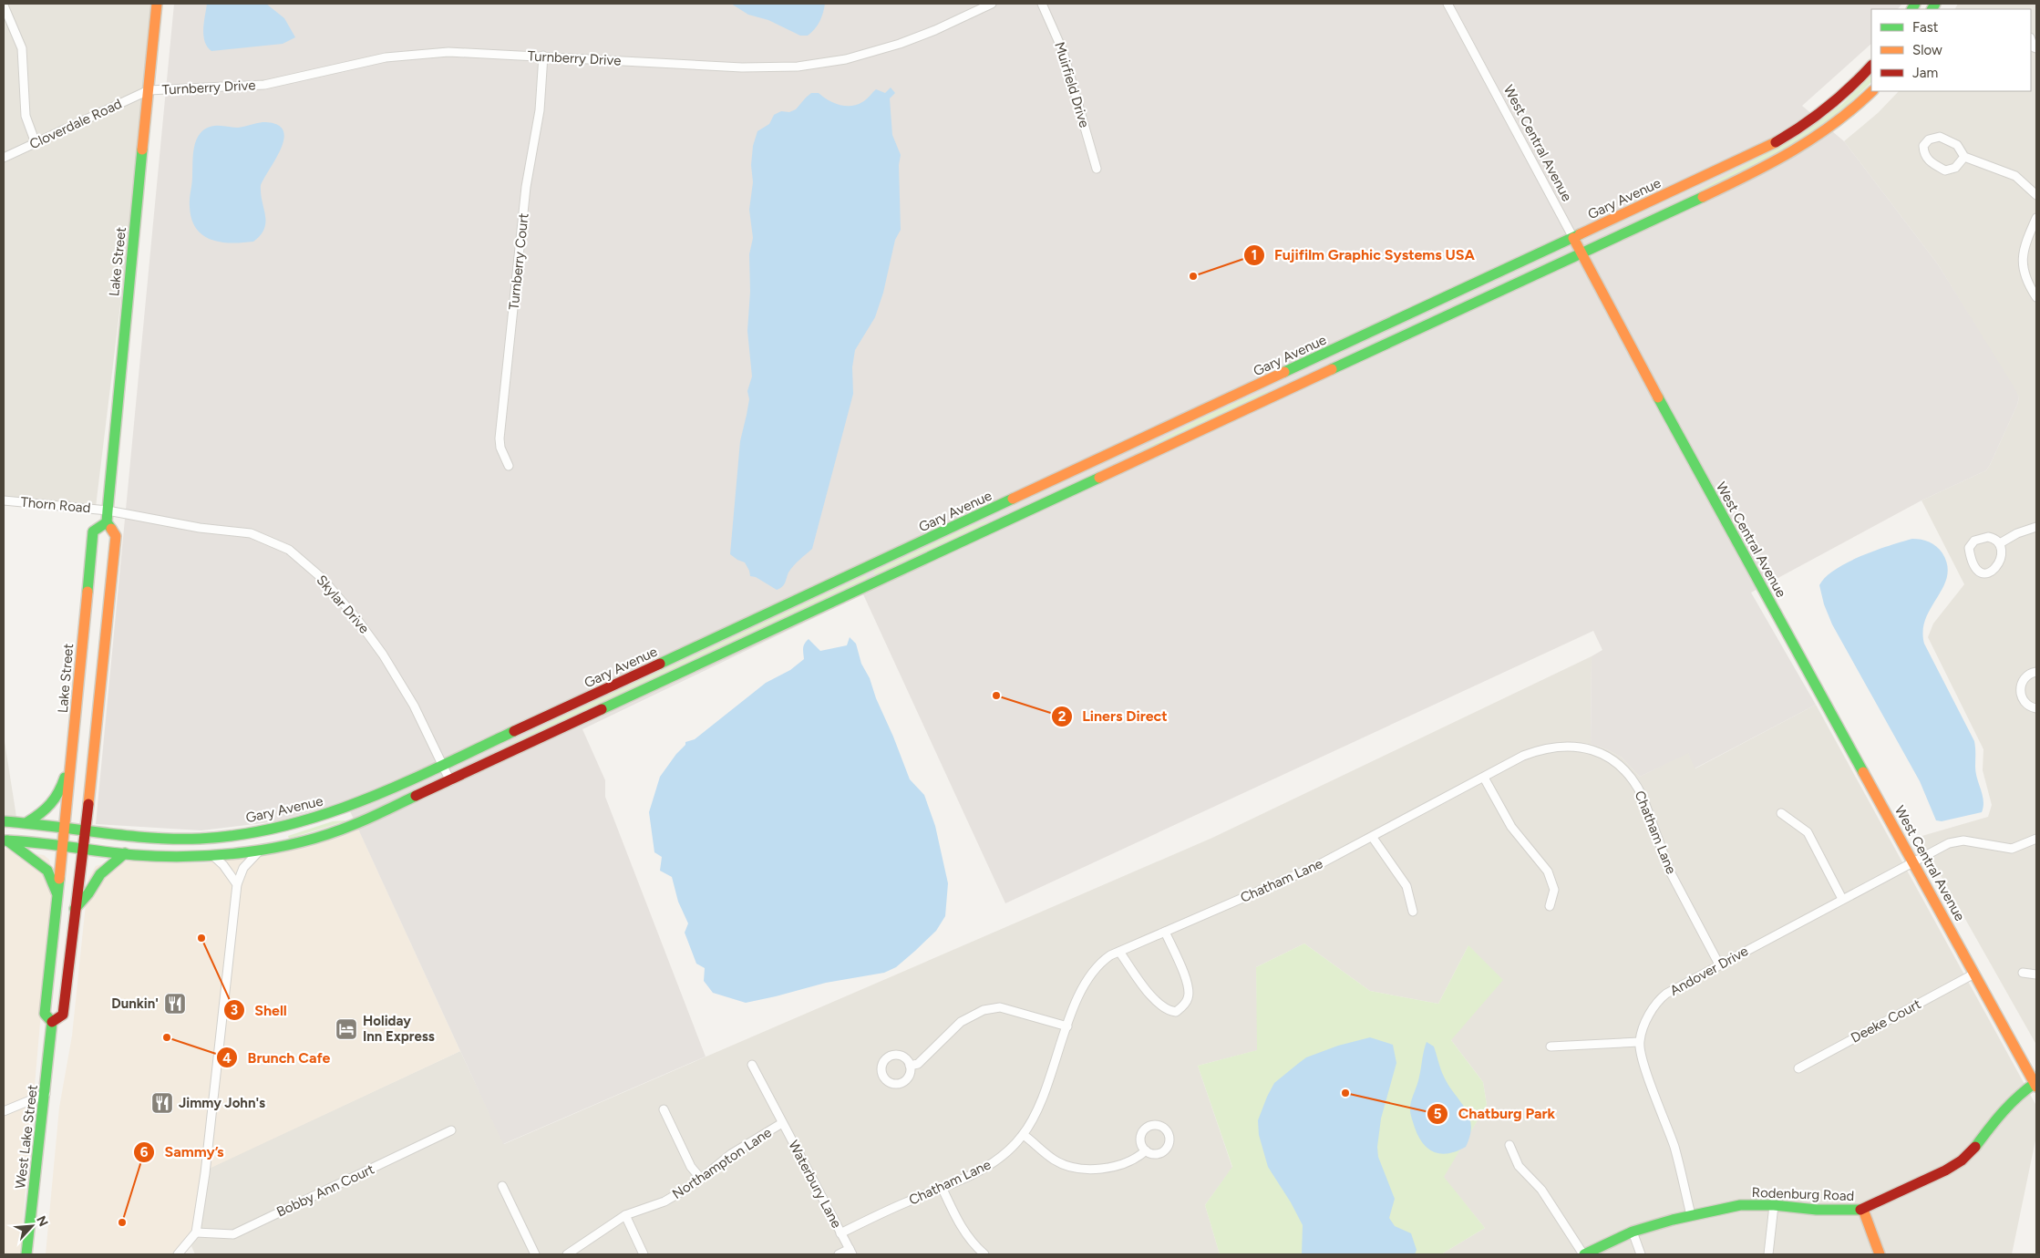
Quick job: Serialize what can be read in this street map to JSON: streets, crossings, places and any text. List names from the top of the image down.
{
  "streets": {
    "main road": [
      "West Central Avenue",
      "Gary Avenue",
      "Lake Street",
      "West Lake Street",
      "Rodenburg Road"
    ],
    "street": [
      "Turnberry Drive",
      "Muirfield Drive",
      "Cloverdale Road",
      "Turnberry Court",
      "Thorn Road",
      "Skylar Drive",
      "Chatham Lane",
      "Andover Drive",
      "Deeke Court",
      "Northampton Lane",
      "Waterbury Lane",
      "Bobby Ann Court"
    ]
  },
  "crossings": [
    ["Turnberry Drive", "Cloverdale Road"],
    ["Turnberry Drive", "Lake Street"],
    ["Turnberry Drive", "Turnberry Court"],
    ["Cloverdale Road", "Lake Street"],
    ["West Central Avenue", "Gary Avenue"],
    ["West Central Avenue", "Andover Drive"],
    ["West Central Avenue", "Deeke Court"],
    ["West Central Avenue", "Rodenburg Road"],
    ["Gary Avenue", "Lake Street"],
    ["Gary Avenue", "Skylar Drive"],
    ["Lake Street", "Thorn Road"],
    ["Lake Street", "Skylar Drive"],
    ["Lake Street", "West Lake Street"],
    ["Thorn Road", "Skylar Drive"],
    ["Chatham Lane", "Andover Drive"],
    ["Chatham Lane", "Waterbury Lane"],
    ["Northampton Lane", "Waterbury Lane"]
  ],
  "places": {
    "other": [
      "Fujifilm Graphic Systems USA",
      "Liners Direct",
      "Shell",
      "Brunch Cafe",
      "Chatburg Park",
      "Sammy’s"
    ],
    "restaurant": ["Dunkin'", "Jimmy John's"],
    "hotel": ["Holiday Inn Express"]
  },
  "legend": ["Fast", "Slow", "Jam"],
  "north": "top right"
}
